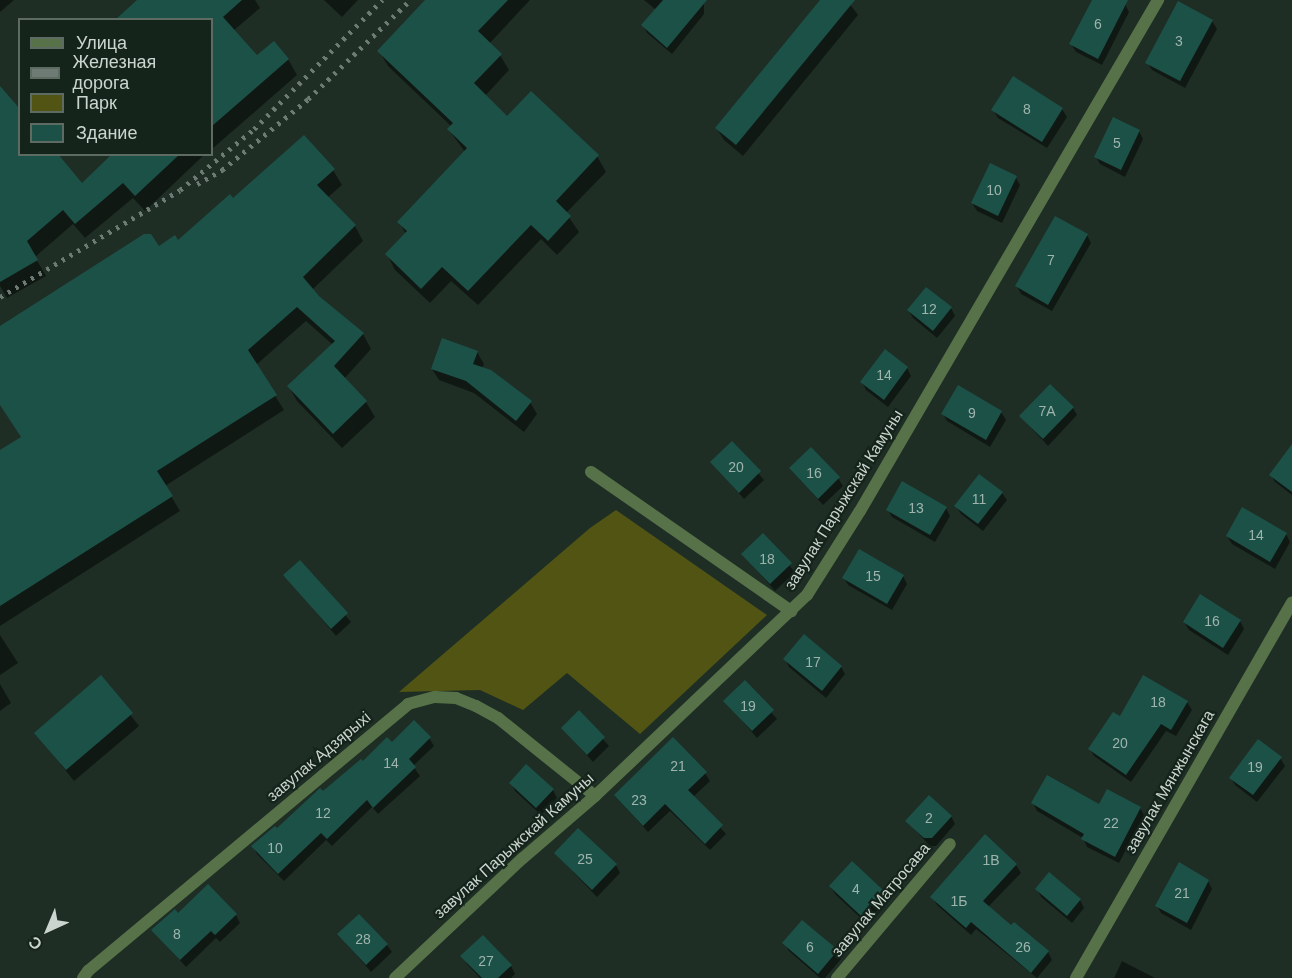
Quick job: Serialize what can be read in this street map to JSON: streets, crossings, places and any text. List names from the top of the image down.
{
  "streets": {
    "street": [
      "завулак Парыжскай Камуны",
      "завулак Адзярыхі",
      "завулак Мянжынскага",
      "завулак Матросава"
    ]
  },
  "crossings": [
    ["завулак Парыжскай Камуны", "завулак Адзярыхі"]
  ],
  "house_numbers": [
    "6",
    "3",
    "8",
    "5",
    "10",
    "7",
    "12",
    "14",
    "7А",
    "9",
    "20",
    "16",
    "11",
    "13",
    "14",
    "18",
    "15",
    "16",
    "17",
    "18",
    "19",
    "20",
    "14",
    "21",
    "19",
    "23",
    "12",
    "2",
    "22",
    "10",
    "25",
    "1В",
    "4",
    "21",
    "1Б",
    "8",
    "28",
    "6",
    "26",
    "27"
  ],
  "legend": [
    "Улица",
    "Железная дорога",
    "Парк",
    "Здание"
  ],
  "north": "bottom left"
}
